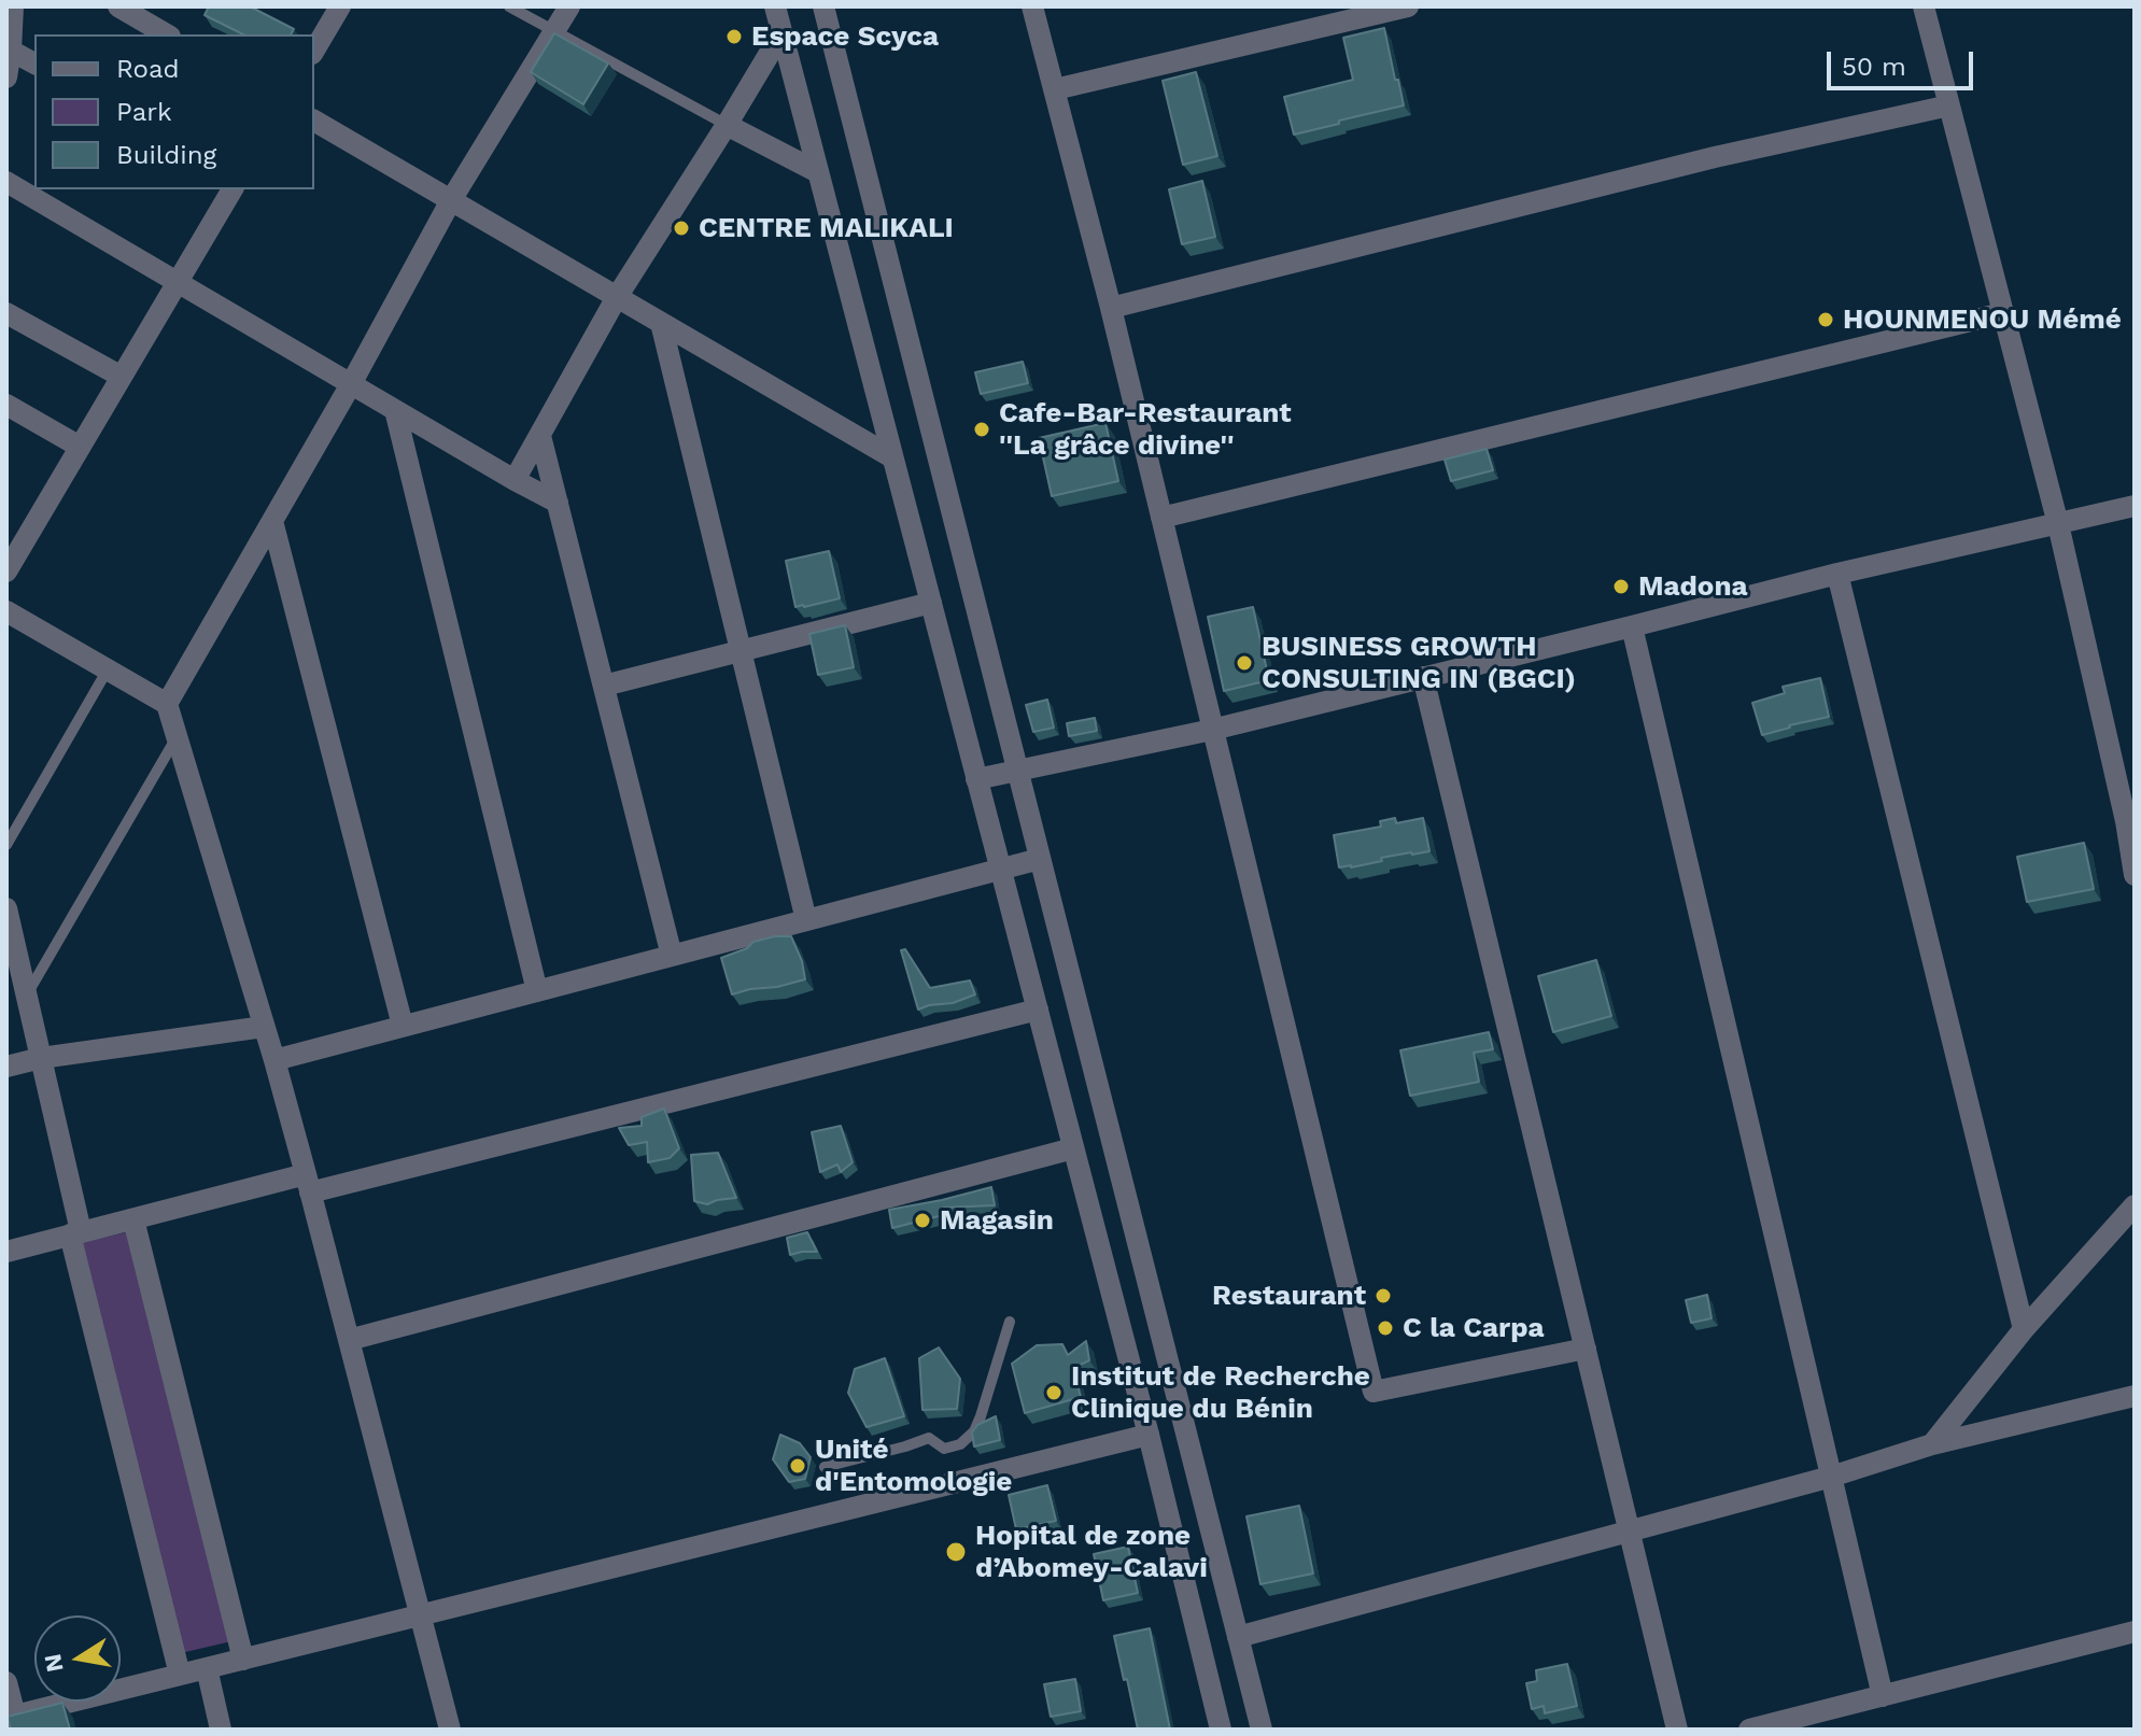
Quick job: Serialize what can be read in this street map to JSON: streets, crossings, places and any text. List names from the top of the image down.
{
  "places": [
    "Espace Scyca",
    "CENTRE MALIKALI",
    "HOUNMENOU Mémé",
    "Cafe-Bar-Restaurant ''La grâce divine''",
    "Madona",
    "BUSINESS GROWTH CONSULTING IN (BGCI)",
    "Magasin",
    "Restaurant",
    "C la Carpa",
    "Institut de Recherche Clinique du Bénin",
    "Unité d'Entomologie",
    "Hopital de zone d’Abomey-Calavi"
  ],
  "legend": ["Road", "Park", "Building"],
  "scale_bar": "50 m",
  "north": "left"
}
